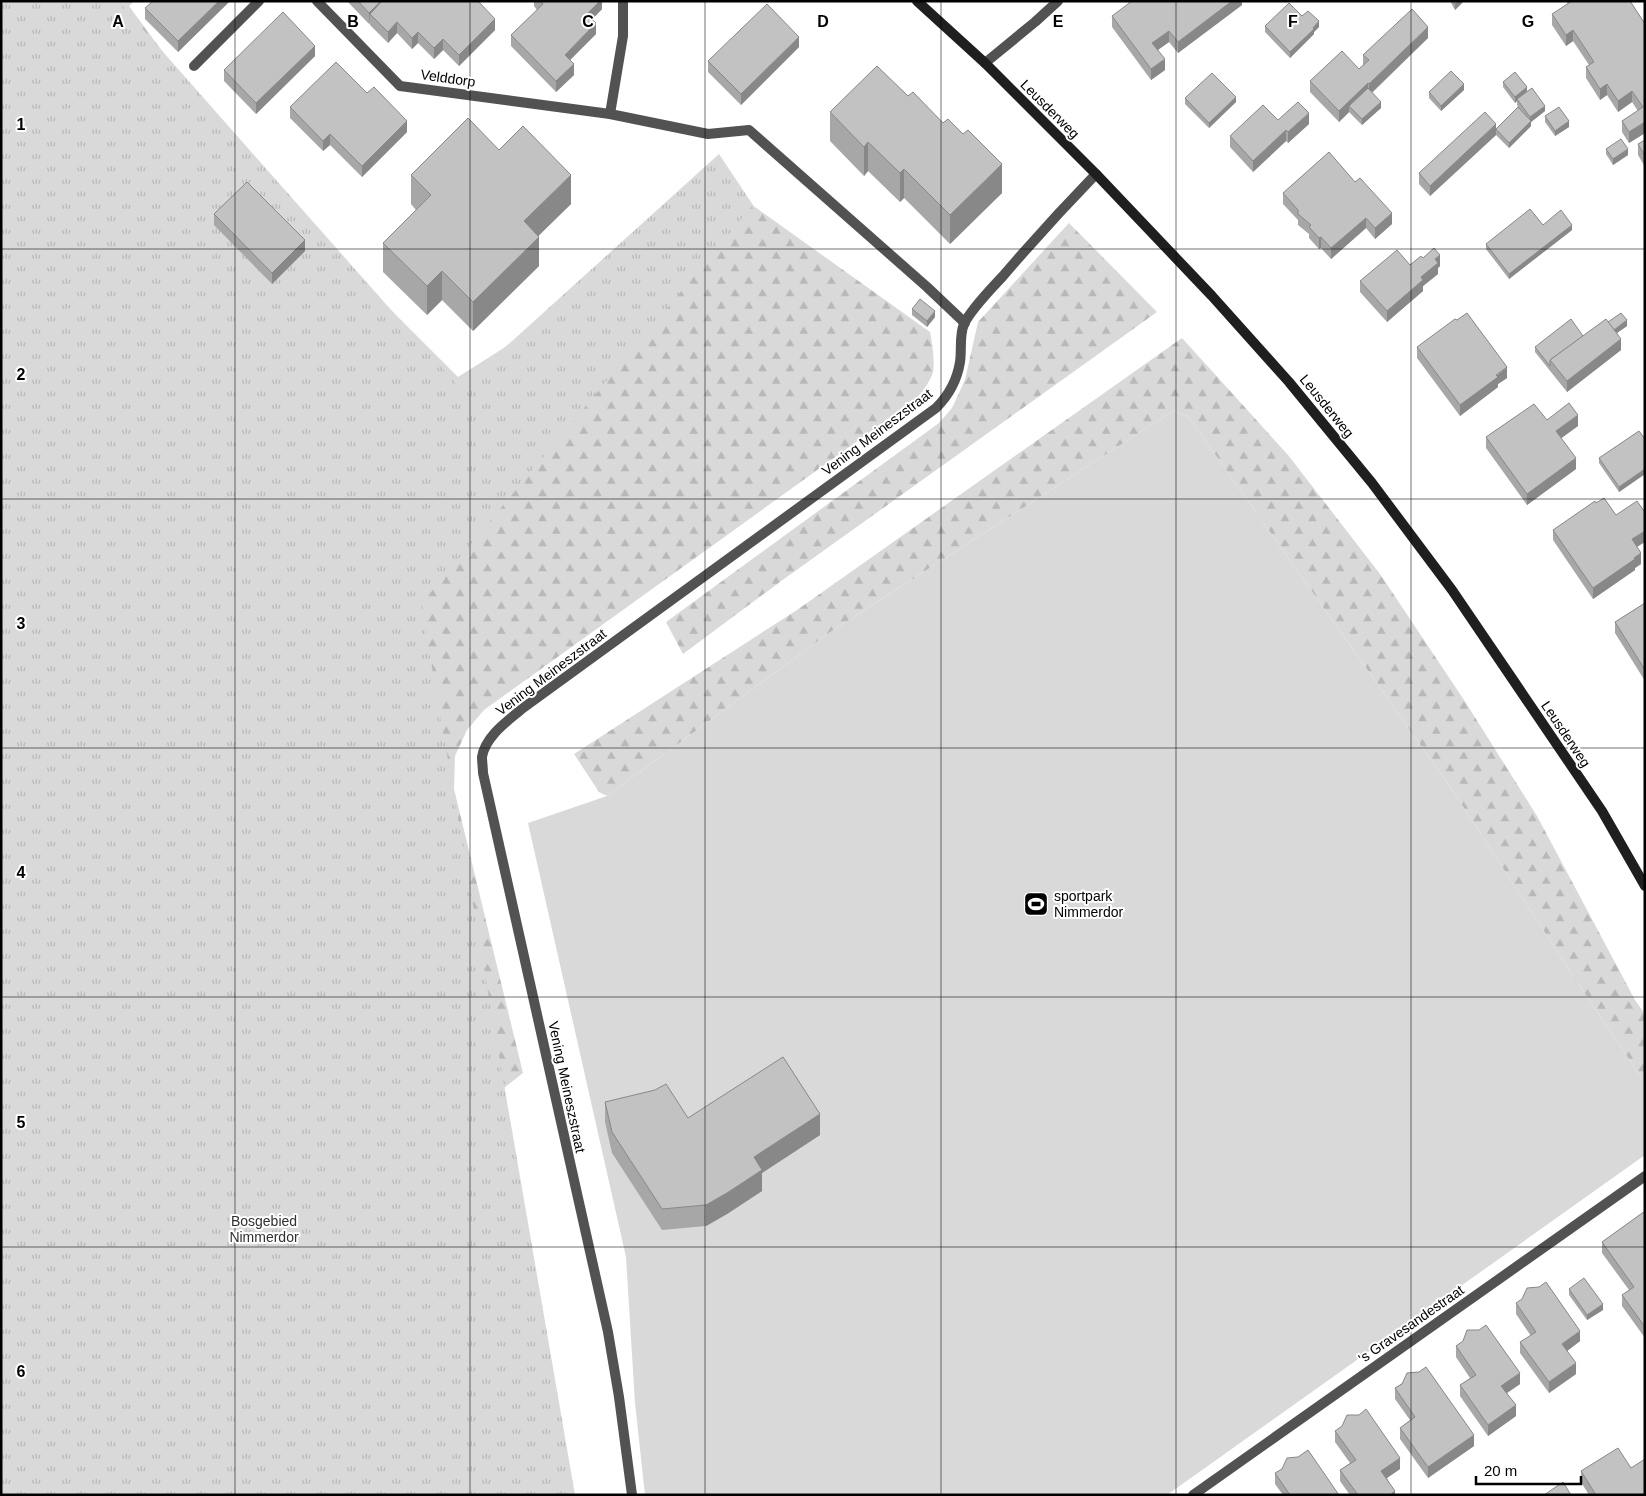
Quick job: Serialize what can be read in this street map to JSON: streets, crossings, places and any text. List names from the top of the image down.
{
  "streets": {
    "street": [
      "Velddorp",
      "Leusderweg",
      "Vening Meineszstraat",
      "'s Gravesandestraat"
    ]
  },
  "crossings": [
    ["Velddorp", "Vening Meineszstraat"],
    ["Leusderweg", "Vening Meineszstraat"]
  ],
  "parks": ["Bosgebied Nimmerdor"],
  "places": {
    "sports": ["sportpark Nimmerdor"]
  },
  "scale_bar": "20 m",
  "grid": {
    "columns": [
      "A",
      "B",
      "C",
      "D",
      "E",
      "F",
      "G"
    ],
    "rows": [
      "1",
      "2",
      "3",
      "4",
      "5",
      "6"
    ]
  }
}
